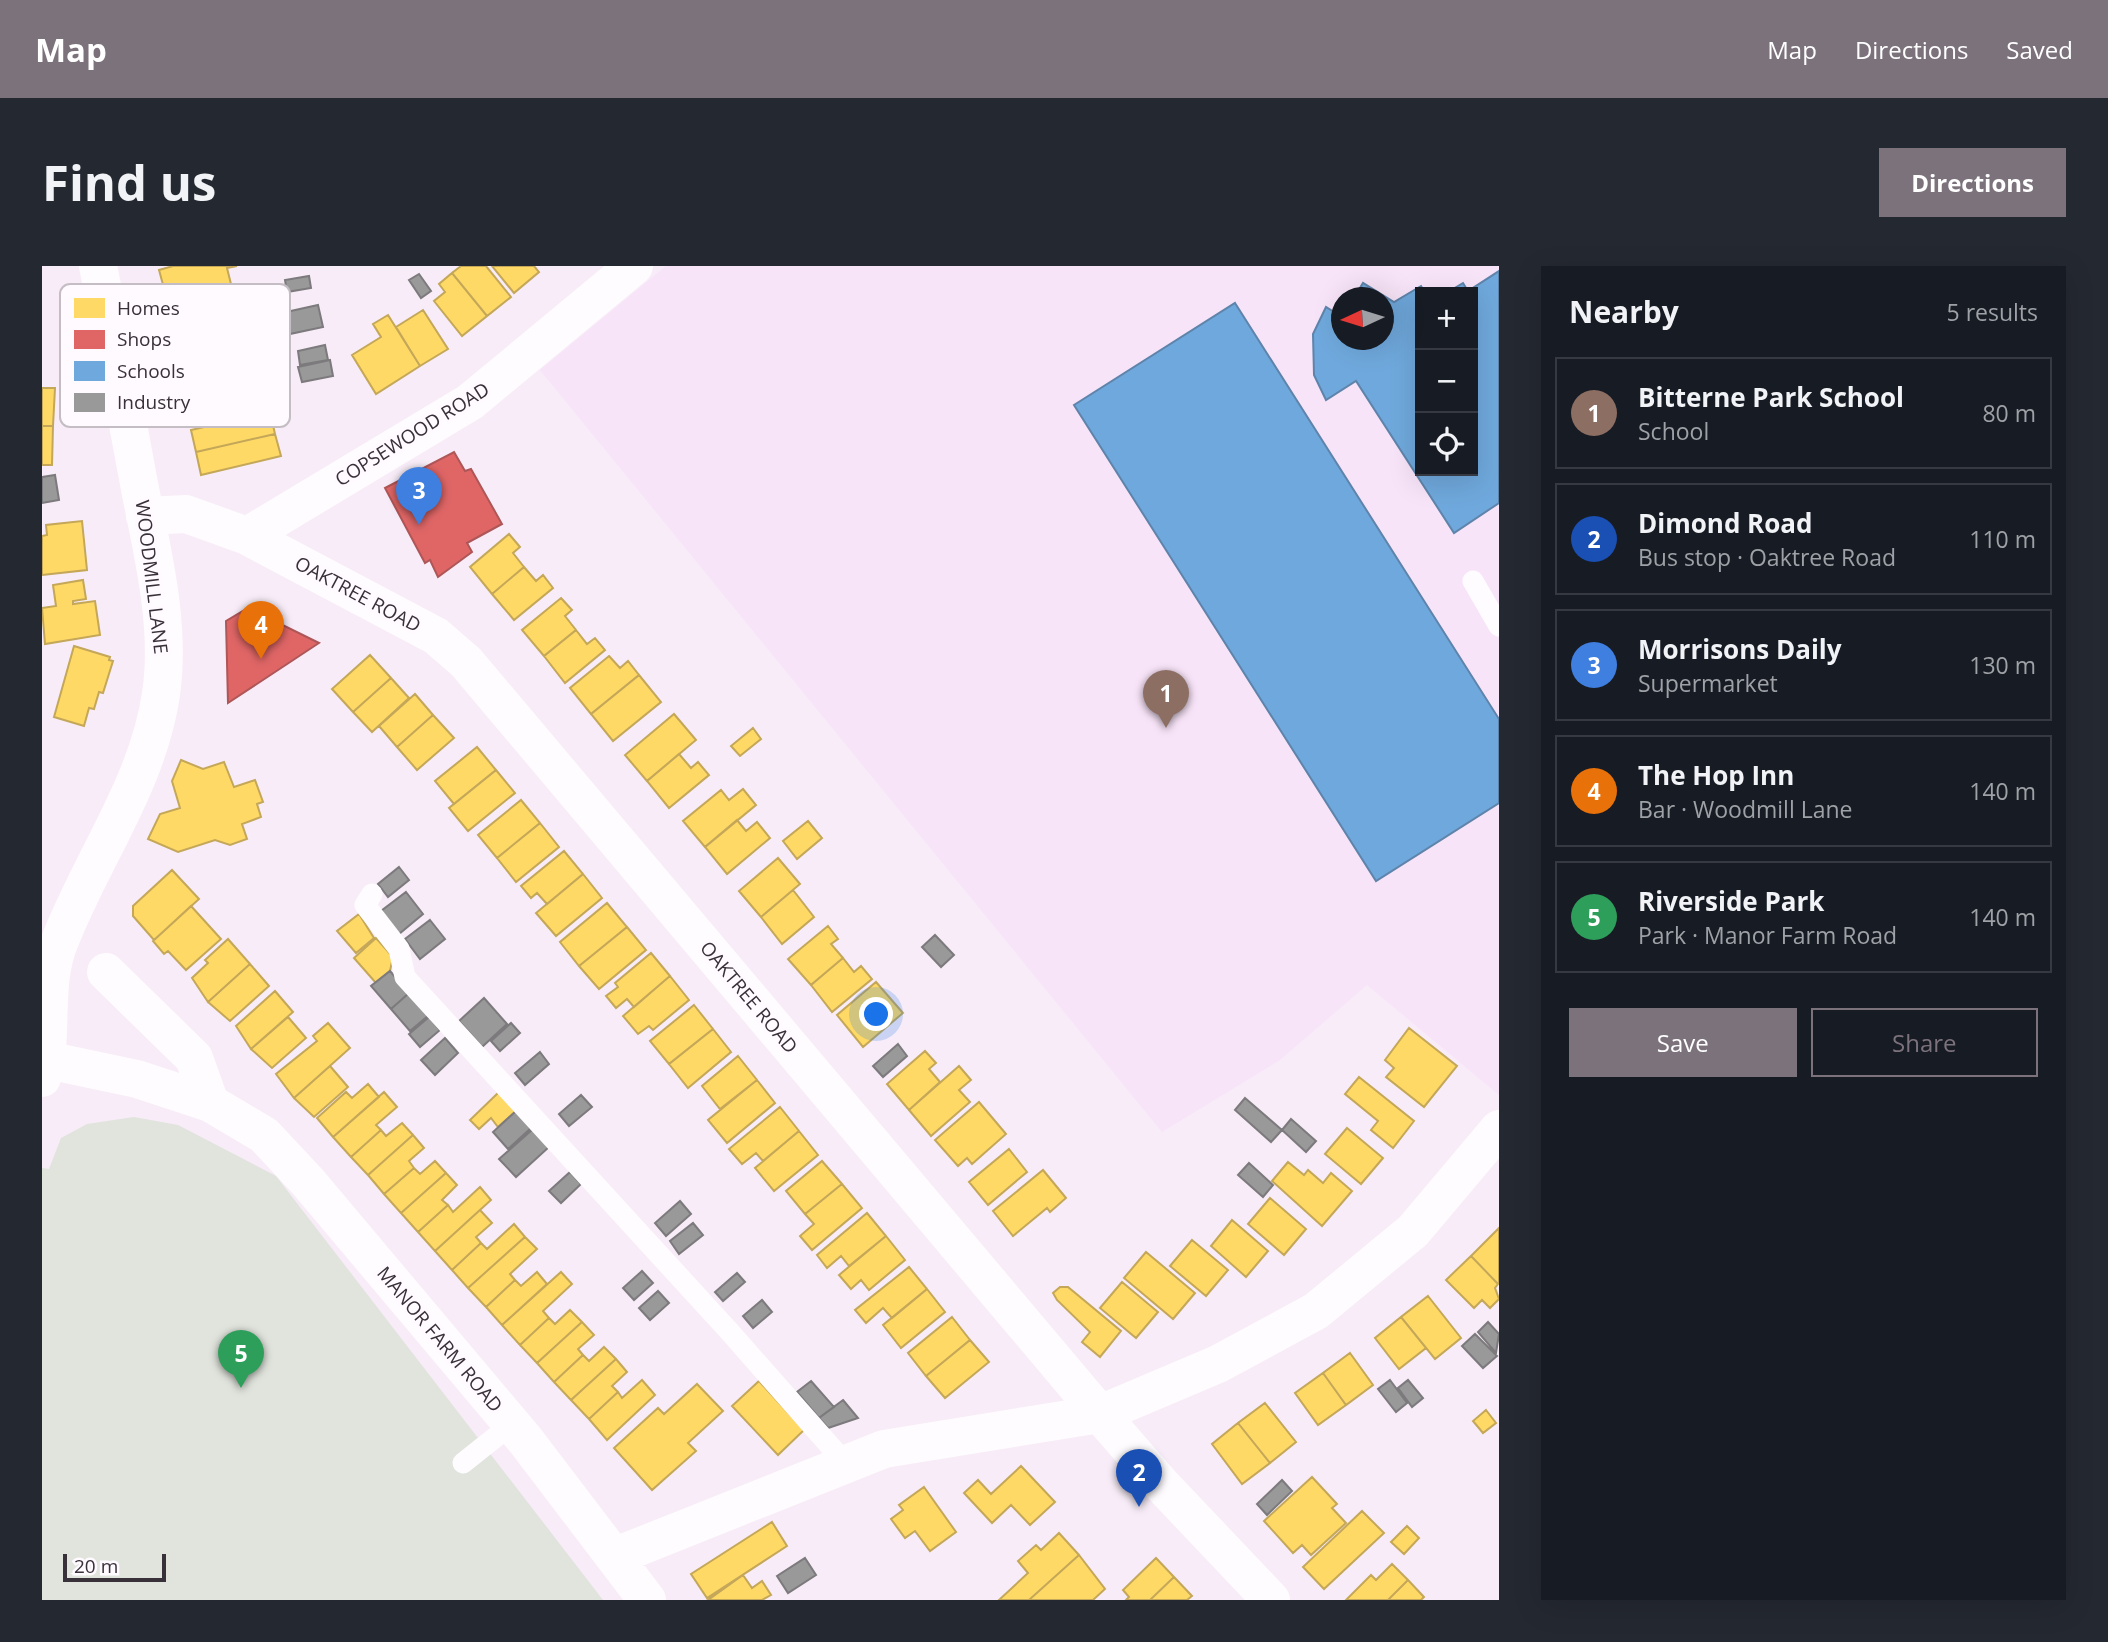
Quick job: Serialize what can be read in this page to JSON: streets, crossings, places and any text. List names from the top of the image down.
{
  "streets": {
    "street": [
      "COPSEWOOD ROAD",
      "WOODMILL LANE",
      "OAKTREE ROAD",
      "MANOR FARM ROAD"
    ]
  },
  "crossings": [
    ["COPSEWOOD ROAD", "OAKTREE ROAD"],
    ["WOODMILL LANE", "OAKTREE ROAD"],
    ["WOODMILL LANE", "MANOR FARM ROAD"]
  ],
  "legend": [
    "Homes",
    "Shops",
    "Schools",
    "Industry"
  ],
  "scale_bar": "20 m",
  "north": "left",
  "page": {
    "header": "Map",
    "nav": ["Map", "Directions", "Saved"],
    "buttons": [
      "Directions",
      ["Save", "Share"]
    ],
    "title": "Find us",
    "heading": ["Nearby", "5 results"],
    "map_buttons": ["+", "−"],
    "list": [
      {
        "mark": "1",
        "name": "Bitterne Park School",
        "note": "School",
        "value": "80 m"
      },
      {
        "mark": "2",
        "name": "Dimond Road",
        "note": "Bus stop · Oaktree Road",
        "value": "110 m"
      },
      {
        "mark": "3",
        "name": "Morrisons Daily",
        "note": "Supermarket",
        "value": "130 m"
      },
      {
        "mark": "4",
        "name": "The Hop Inn",
        "note": "Bar · Woodmill Lane",
        "value": "140 m"
      },
      {
        "mark": "5",
        "name": "Riverside Park",
        "note": "Park · Manor Farm Road",
        "value": "140 m"
      }
    ],
    "pins": [
      "3",
      "4",
      "1",
      "5",
      "2"
    ],
    "scale": "20 m"
  }
}
